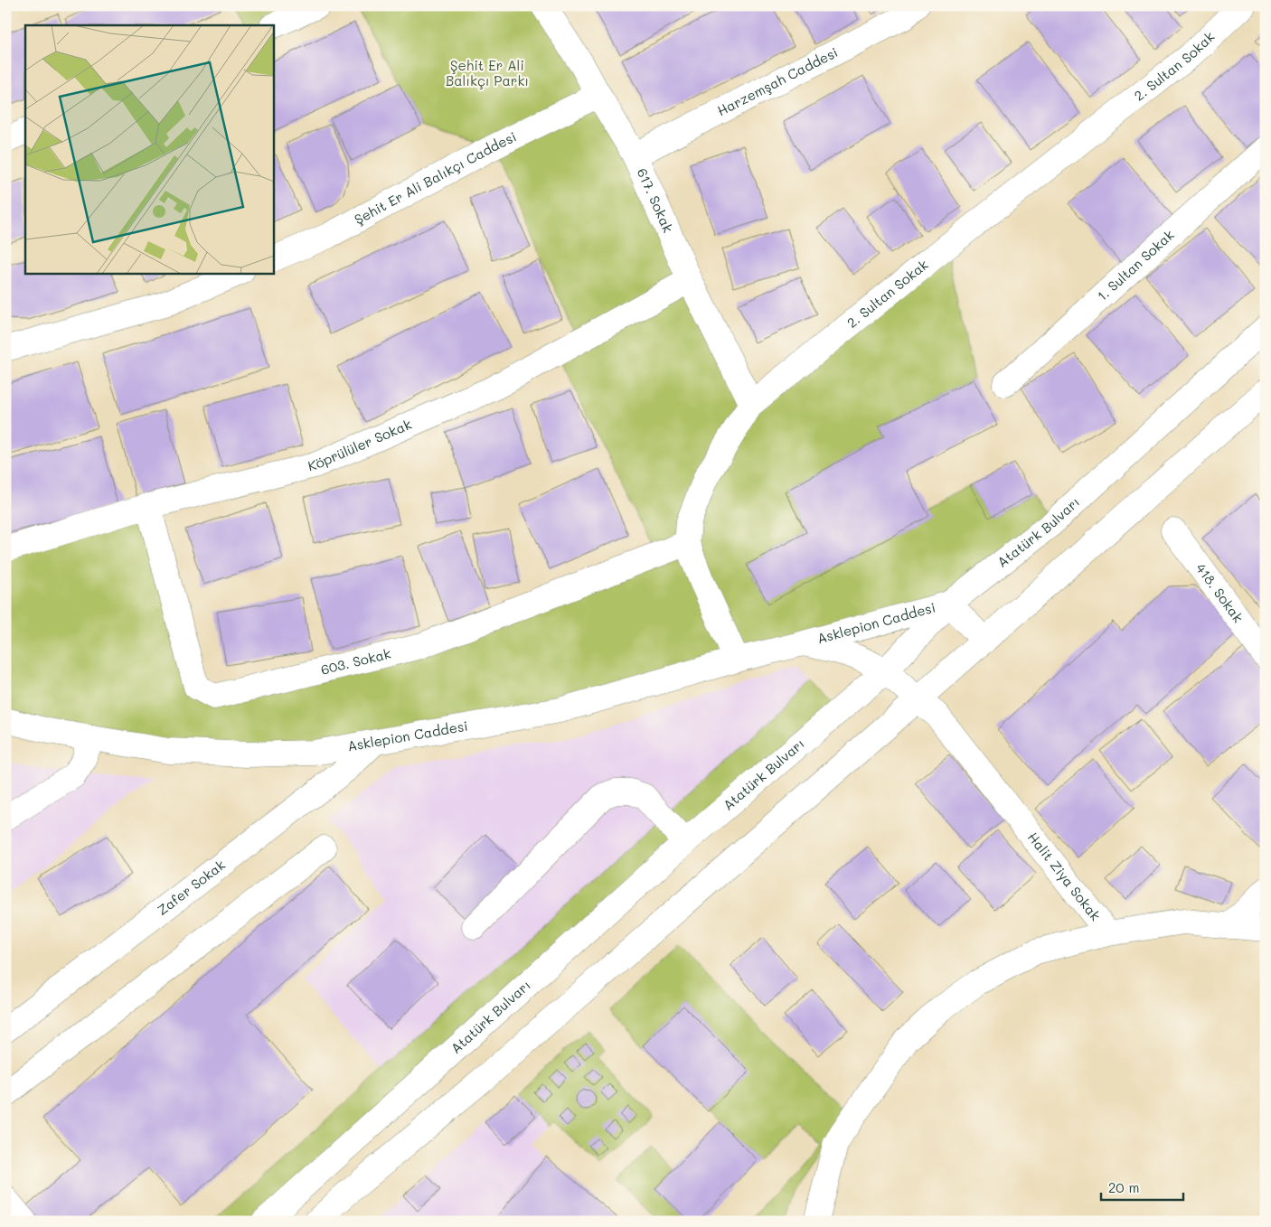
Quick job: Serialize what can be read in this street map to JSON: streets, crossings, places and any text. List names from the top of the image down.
{
  "streets": {
    "street": [
      "2. Sultan Sokak",
      "Harzemşah Caddesi",
      "Şehit Er Ali Balıkçı Caddesi",
      "617. Sokak",
      "1. Sultan Sokak",
      "Köprülüler Sokak",
      "Atatürk Bulvarı",
      "418. Sokak",
      "Asklepion Caddesi",
      "603. Sokak",
      "Halit Ziya Sokak",
      "Zafer Sokak"
    ]
  },
  "crossings": [
    ["2. Sultan Sokak", "617. Sokak"],
    ["2. Sultan Sokak", "Asklepion Caddesi"],
    ["2. Sultan Sokak", "603. Sokak"],
    ["Harzemşah Caddesi", "617. Sokak"],
    ["Şehit Er Ali Balıkçı Caddesi", "617. Sokak"],
    ["617. Sokak", "Köprülüler Sokak"],
    ["Köprülüler Sokak", "603. Sokak"],
    ["Atatürk Bulvarı", "Asklepion Caddesi"],
    ["Asklepion Caddesi", "Halit Ziya Sokak"],
    ["Asklepion Caddesi", "Zafer Sokak"]
  ],
  "parks": ["Şehit Er Ali Balıkçı Parkı"],
  "scale_bar": "20 m"
}
